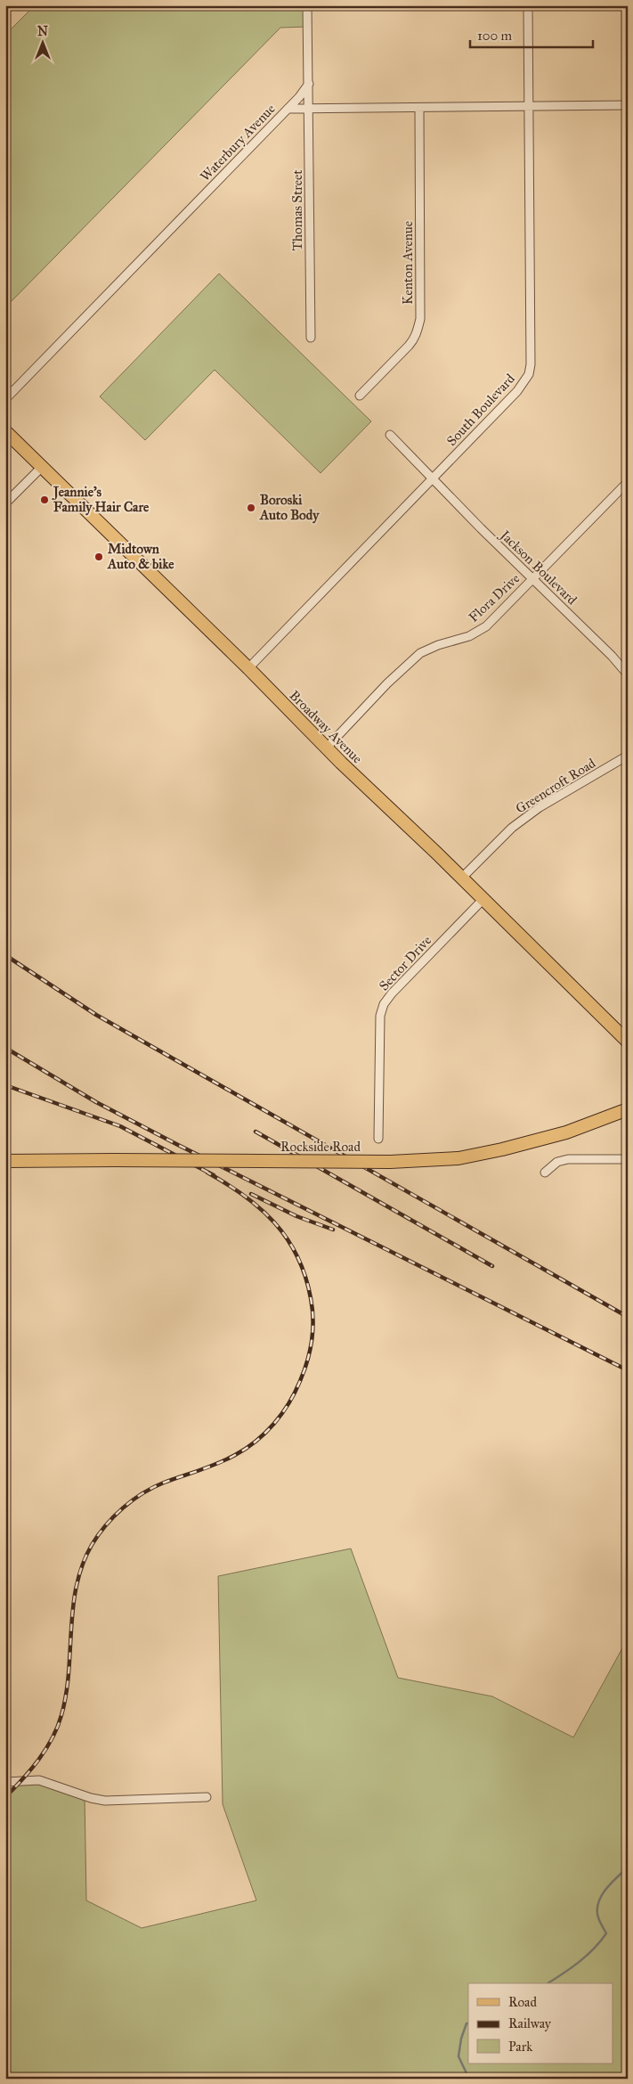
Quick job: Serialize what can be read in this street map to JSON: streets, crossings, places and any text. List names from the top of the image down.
{
  "streets": {
    "main road": ["Broadway Avenue", "Rockside Road"],
    "street": [
      "Waterbury Avenue",
      "Thomas Street",
      "Kenton Avenue",
      "South Boulevard",
      "Jackson Boulevard",
      "Flora Drive",
      "Greencroft Road",
      "Sector Drive"
    ]
  },
  "crossings": [
    ["Waterbury Avenue", "Thomas Street"],
    ["Waterbury Avenue", "Kenton Avenue"],
    ["Waterbury Avenue", "South Boulevard"],
    ["South Boulevard", "Jackson Boulevard"],
    ["South Boulevard", "Broadway Avenue"],
    ["Jackson Boulevard", "Flora Drive"],
    ["Flora Drive", "Broadway Avenue"],
    ["Broadway Avenue", "Greencroft Road"],
    ["Broadway Avenue", "Sector Drive"]
  ],
  "places": ["Jeannie's Family Hair Care", "Boroski Auto Body", "Midtown Auto & bike"],
  "legend": ["Road", "Railway", "Park"],
  "scale_bar": "100 m",
  "north": "top"
}
